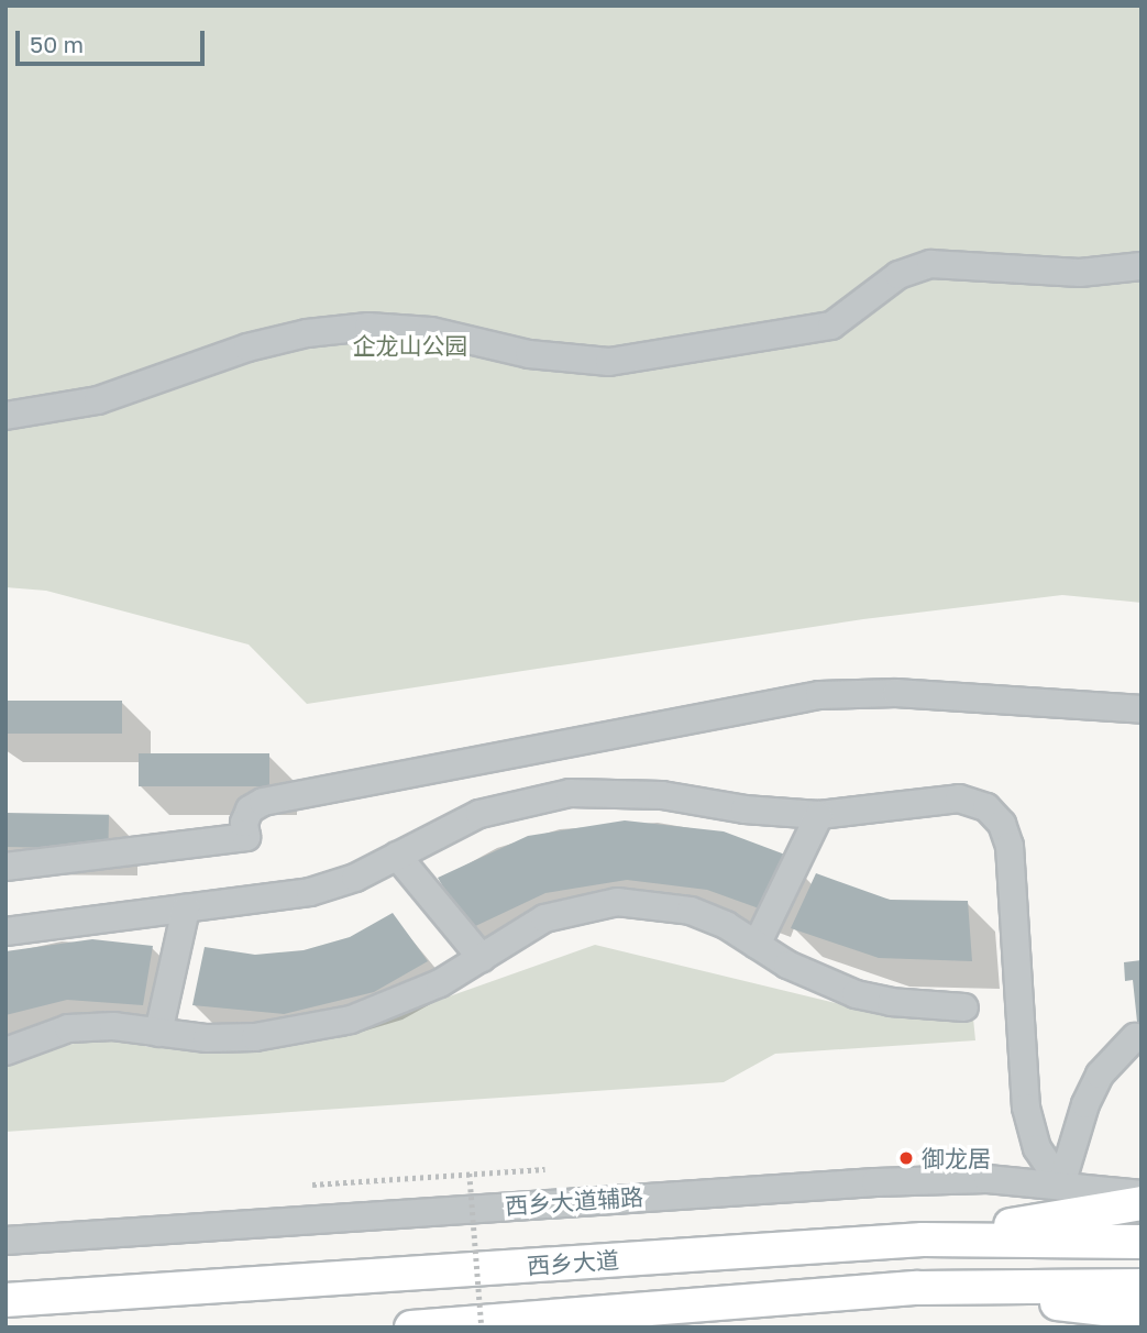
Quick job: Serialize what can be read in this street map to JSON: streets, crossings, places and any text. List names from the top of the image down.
{
  "streets": {
    "main road": ["西乡大道"],
    "street": ["西乡大道辅路"]
  },
  "parks": ["企龙山公园"],
  "places": ["御龙居"],
  "scale_bar": "50 m"
}
